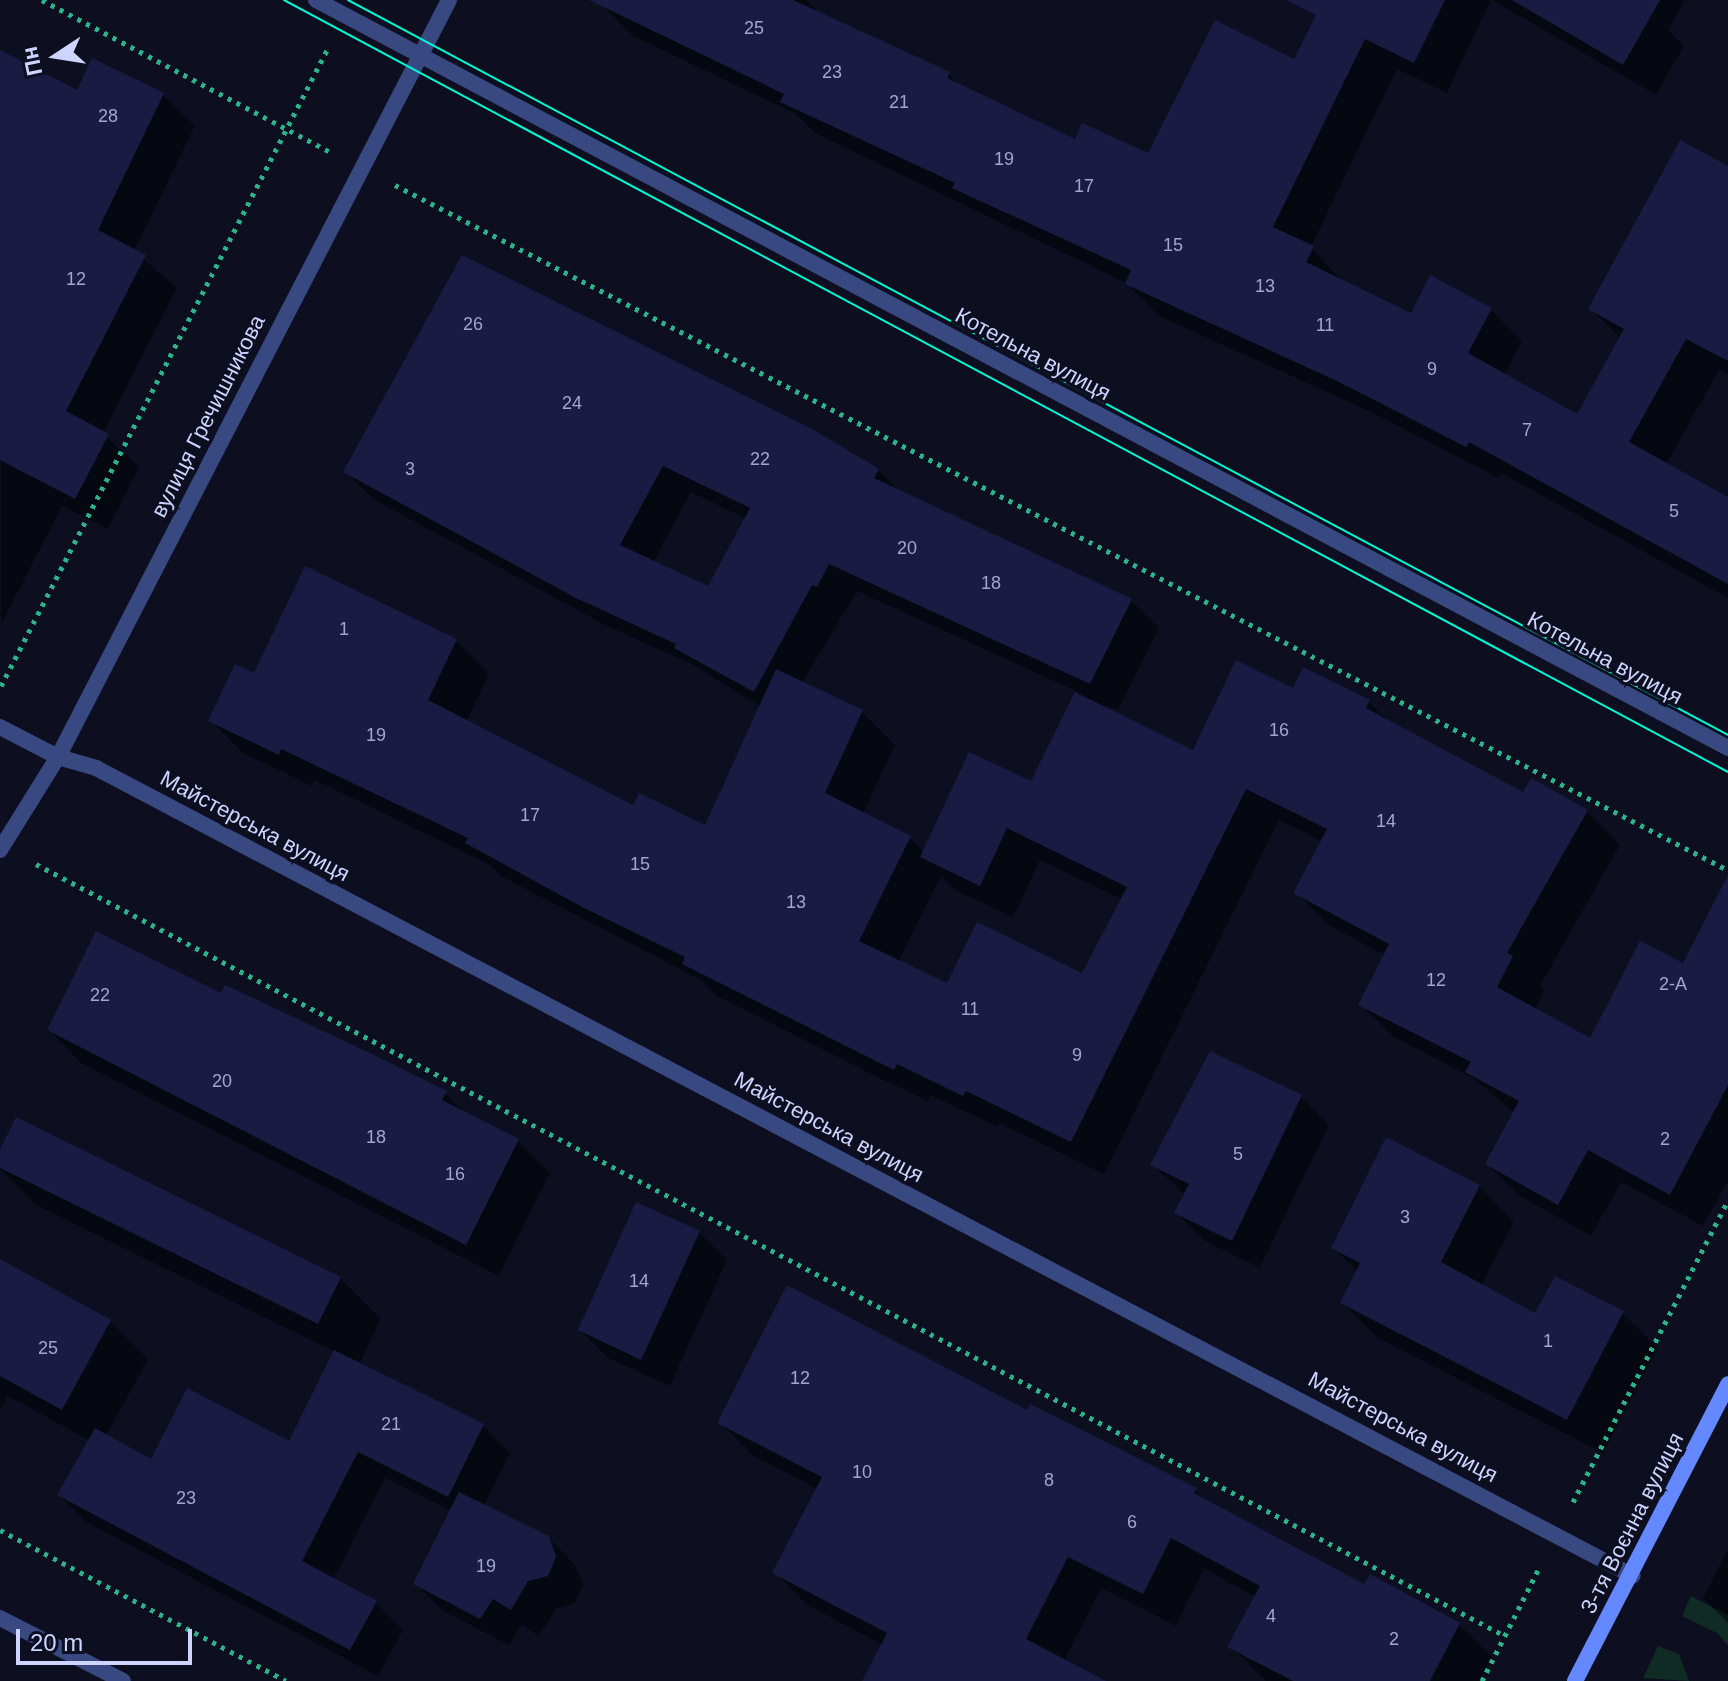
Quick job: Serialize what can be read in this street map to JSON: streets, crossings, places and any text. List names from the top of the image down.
{
  "streets": {
    "main road": ["3-тя Воєнна вулиця"],
    "street": ["Котельна вулиця", "вулиця Гречишникова", "Майстерська вулиця"]
  },
  "crossings": [
    ["Котельна вулиця", "вулиця Гречишникова"],
    ["вулиця Гречишникова", "Майстерська вулиця"],
    ["Майстерська вулиця", "3-тя Воєнна вулиця"]
  ],
  "house_numbers": [
    "25",
    "23",
    "21",
    "28",
    "19",
    "17",
    "15",
    "12",
    "13",
    "26",
    "11",
    "9",
    "24",
    "7",
    "22",
    "3",
    "5",
    "20",
    "18",
    "1",
    "16",
    "19",
    "17",
    "14",
    "15",
    "13",
    "12",
    "2-А",
    "22",
    "11",
    "9",
    "20",
    "18",
    "2",
    "5",
    "16",
    "3",
    "14",
    "1",
    "25",
    "12",
    "21",
    "10",
    "8",
    "23",
    "6",
    "19",
    "4",
    "2"
  ],
  "scale_bar": "20 m",
  "north": "left"
}
